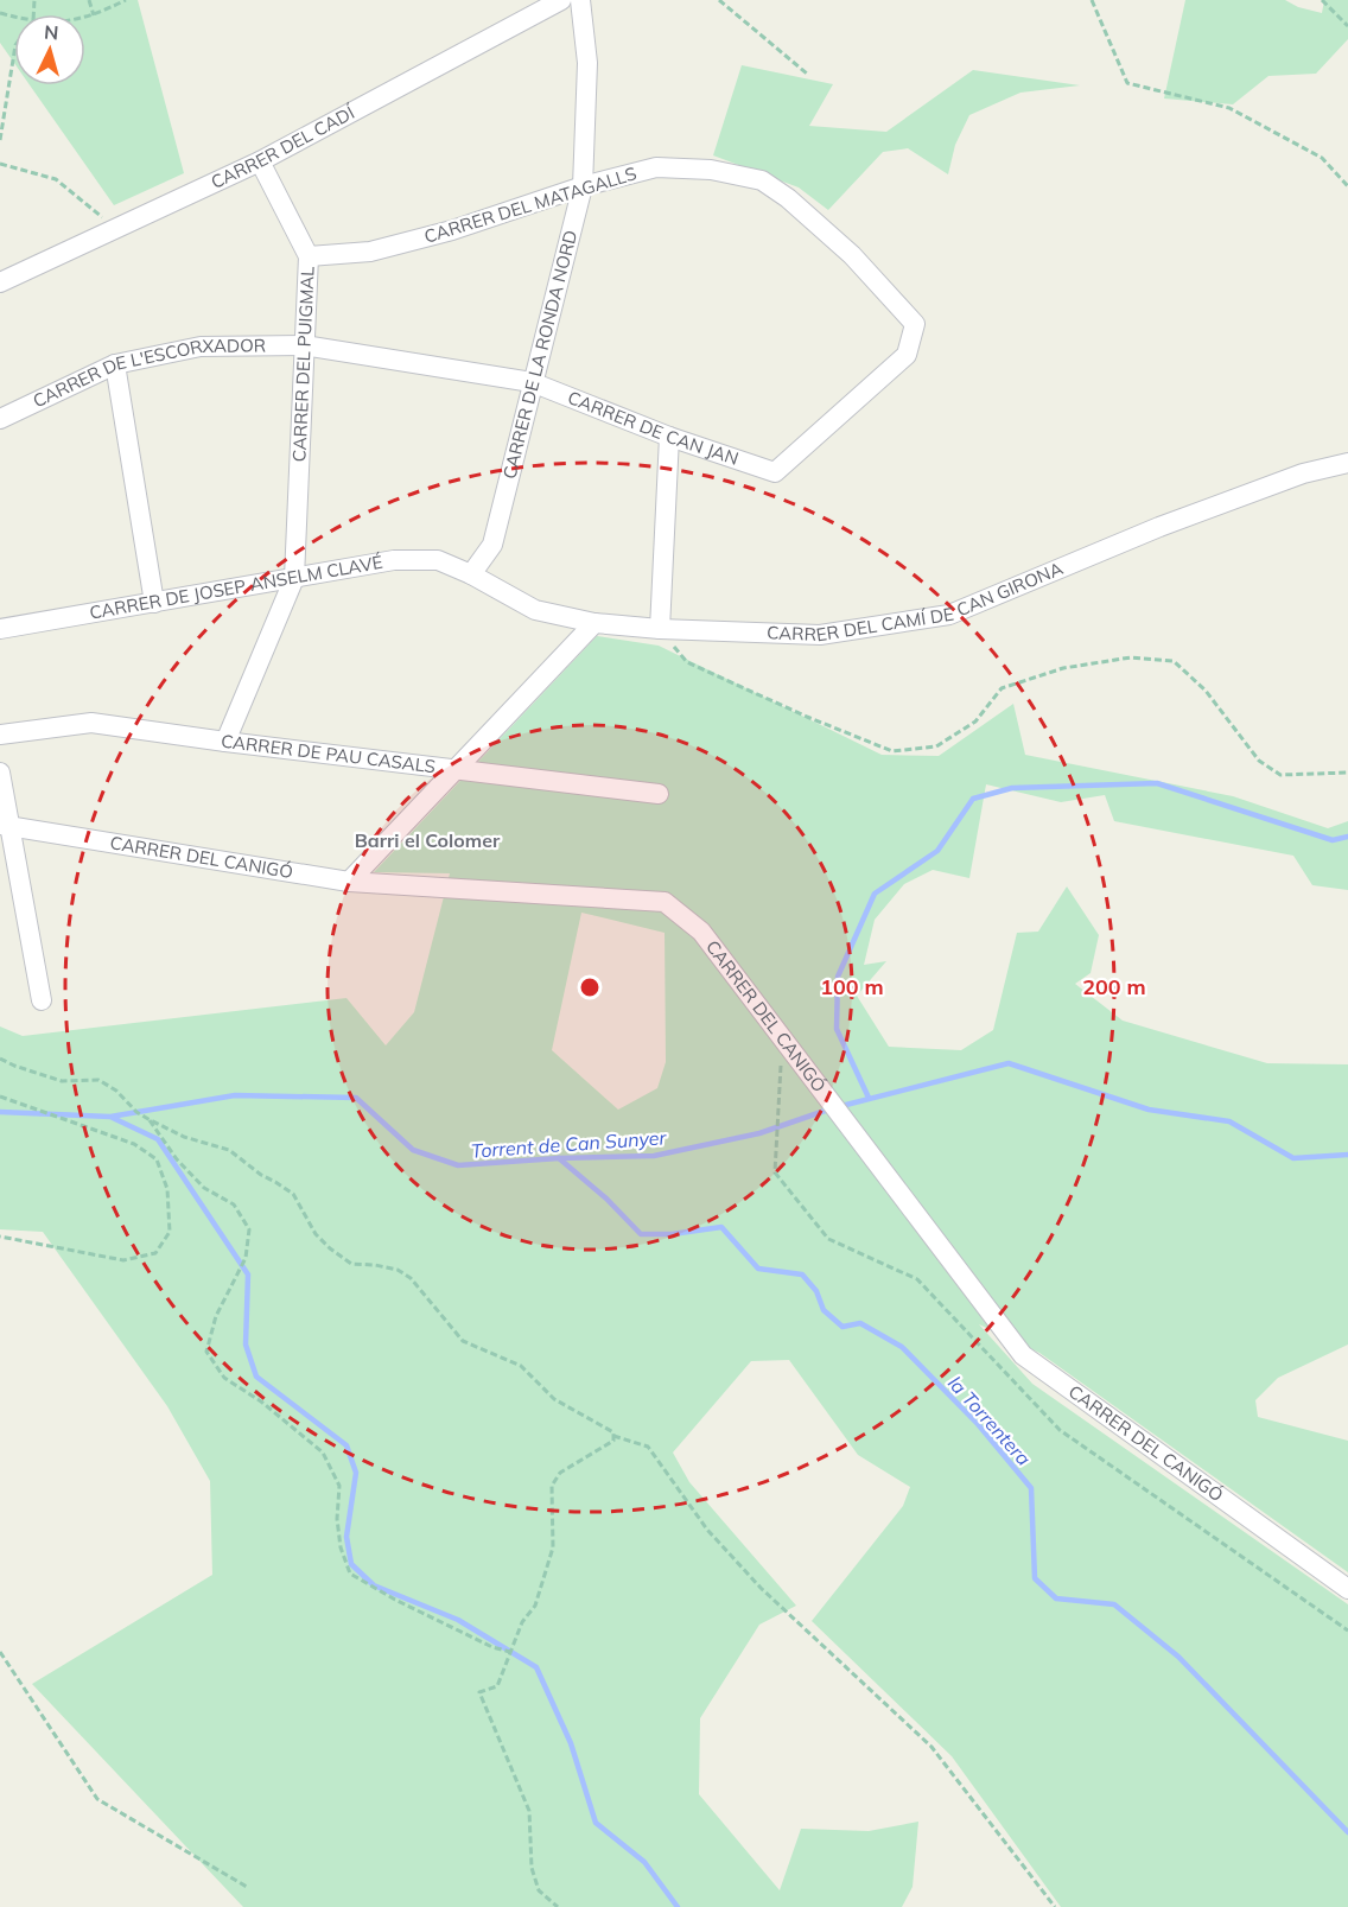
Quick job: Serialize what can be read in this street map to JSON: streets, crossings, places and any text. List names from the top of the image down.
{
  "streets": {
    "street": [
      "CARRER DEL CADÍ",
      "CARRER DEL MATAGALLS",
      "CARRER DE LA RONDA NORD",
      "CARRER DEL PUIGMAL",
      "CARRER DE L'ESCORXADOR",
      "CARRER DE CAN JAN",
      "CARRER DE JOSEP ANSELM CLAVÉ",
      "CARRER DEL CAMÍ DE CAN GIRONA",
      "CARRER DE PAU CASALS",
      "CARRER DEL CANIGÓ"
    ]
  },
  "crossings": [
    ["CARRER DEL CADÍ", "CARRER DEL PUIGMAL"],
    ["CARRER DEL MATAGALLS", "CARRER DE LA RONDA NORD"],
    ["CARRER DEL MATAGALLS", "CARRER DEL PUIGMAL"],
    ["CARRER DEL MATAGALLS", "CARRER DE CAN JAN"],
    ["CARRER DE LA RONDA NORD", "CARRER DE L'ESCORXADOR"],
    ["CARRER DE LA RONDA NORD", "CARRER DE CAN JAN"],
    ["CARRER DE LA RONDA NORD", "CARRER DE JOSEP ANSELM CLAVÉ"],
    ["CARRER DE LA RONDA NORD", "CARRER DEL CAMÍ DE CAN GIRONA"],
    ["CARRER DEL PUIGMAL", "CARRER DE L'ESCORXADOR"],
    ["CARRER DEL PUIGMAL", "CARRER DE JOSEP ANSELM CLAVÉ"],
    ["CARRER DE L'ESCORXADOR", "CARRER DE CAN JAN"],
    ["CARRER DE JOSEP ANSELM CLAVÉ", "CARRER DEL CAMÍ DE CAN GIRONA"]
  ],
  "districts": ["Barri el Colomer"],
  "water": ["Torrent de Can Sunyer", "la Torrentera"],
  "north": "top",
  "rings": ["100 m", "200 m"]
}
